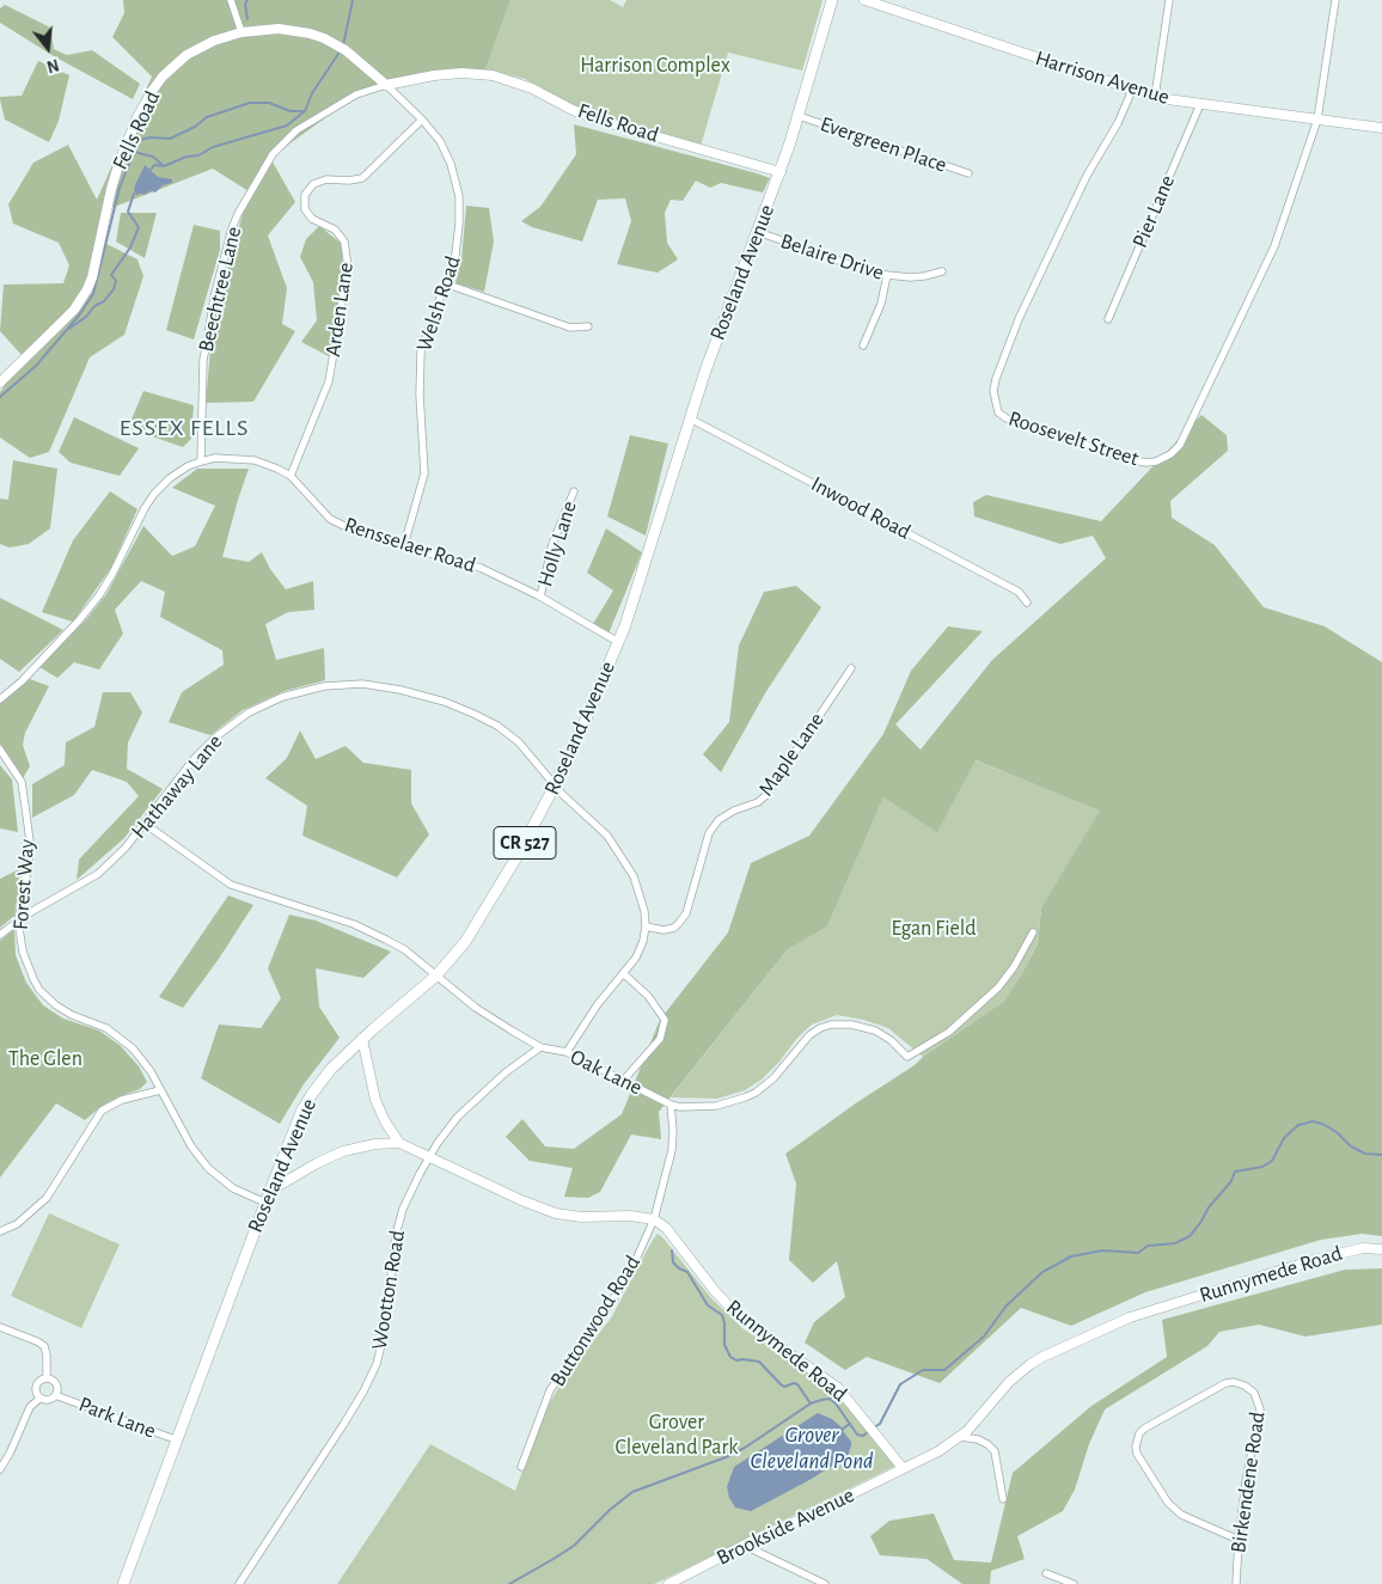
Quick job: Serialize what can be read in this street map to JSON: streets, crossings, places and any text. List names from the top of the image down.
{
  "streets": {
    "main road": ["Roseland Avenue", "CR 527"],
    "street": [
      "Harrison Avenue",
      "Fells Road",
      "Evergreen Place",
      "Pier Lane",
      "Belaire Drive",
      "Beechtree Lane",
      "Welsh Road",
      "Arden Lane",
      "Roosevelt Street",
      "Inwood Road",
      "Holly Lane",
      "Rensselaer Road",
      "Maple Lane",
      "Hathaway Lane",
      "Forest Way",
      "Oak Lane",
      "Runnymede Road",
      "Wootton Road",
      "Buttonwood Road",
      "Park Lane",
      "Birkendene Road",
      "Brookside Avenue"
    ]
  },
  "crossings": [
    ["Harrison Avenue", "Pier Lane"],
    ["Harrison Avenue", "Roosevelt Street"],
    ["Fells Road", "Roseland Avenue"],
    ["Fells Road", "Beechtree Lane"],
    ["Fells Road", "Welsh Road"],
    ["Evergreen Place", "Roseland Avenue"],
    ["Belaire Drive", "Roseland Avenue"],
    ["Roseland Avenue", "Inwood Road"],
    ["Roseland Avenue", "Rensselaer Road"],
    ["Roseland Avenue", "Hathaway Lane"],
    ["Roseland Avenue", "Forest Way"],
    ["Roseland Avenue", "Oak Lane"],
    ["Roseland Avenue", "Park Lane"],
    ["Beechtree Lane", "Welsh Road"],
    ["Beechtree Lane", "Rensselaer Road"],
    ["Welsh Road", "Arden Lane"],
    ["Welsh Road", "Rensselaer Road"],
    ["Arden Lane", "Rensselaer Road"],
    ["Holly Lane", "Rensselaer Road"],
    ["Hathaway Lane", "Forest Way"],
    ["Hathaway Lane", "Oak Lane"],
    ["Oak Lane", "Wootton Road"],
    ["Oak Lane", "Buttonwood Road"],
    ["Runnymede Road", "Buttonwood Road"],
    ["Runnymede Road", "Brookside Avenue"]
  ],
  "districts": ["ESSEX FELLS"],
  "water": ["Grover Cleveland Pond"],
  "parks": [
    "Harrison Complex",
    "Egan Field",
    "The Glen",
    "Grover Cleveland Park"
  ],
  "north": "bottom"
}
